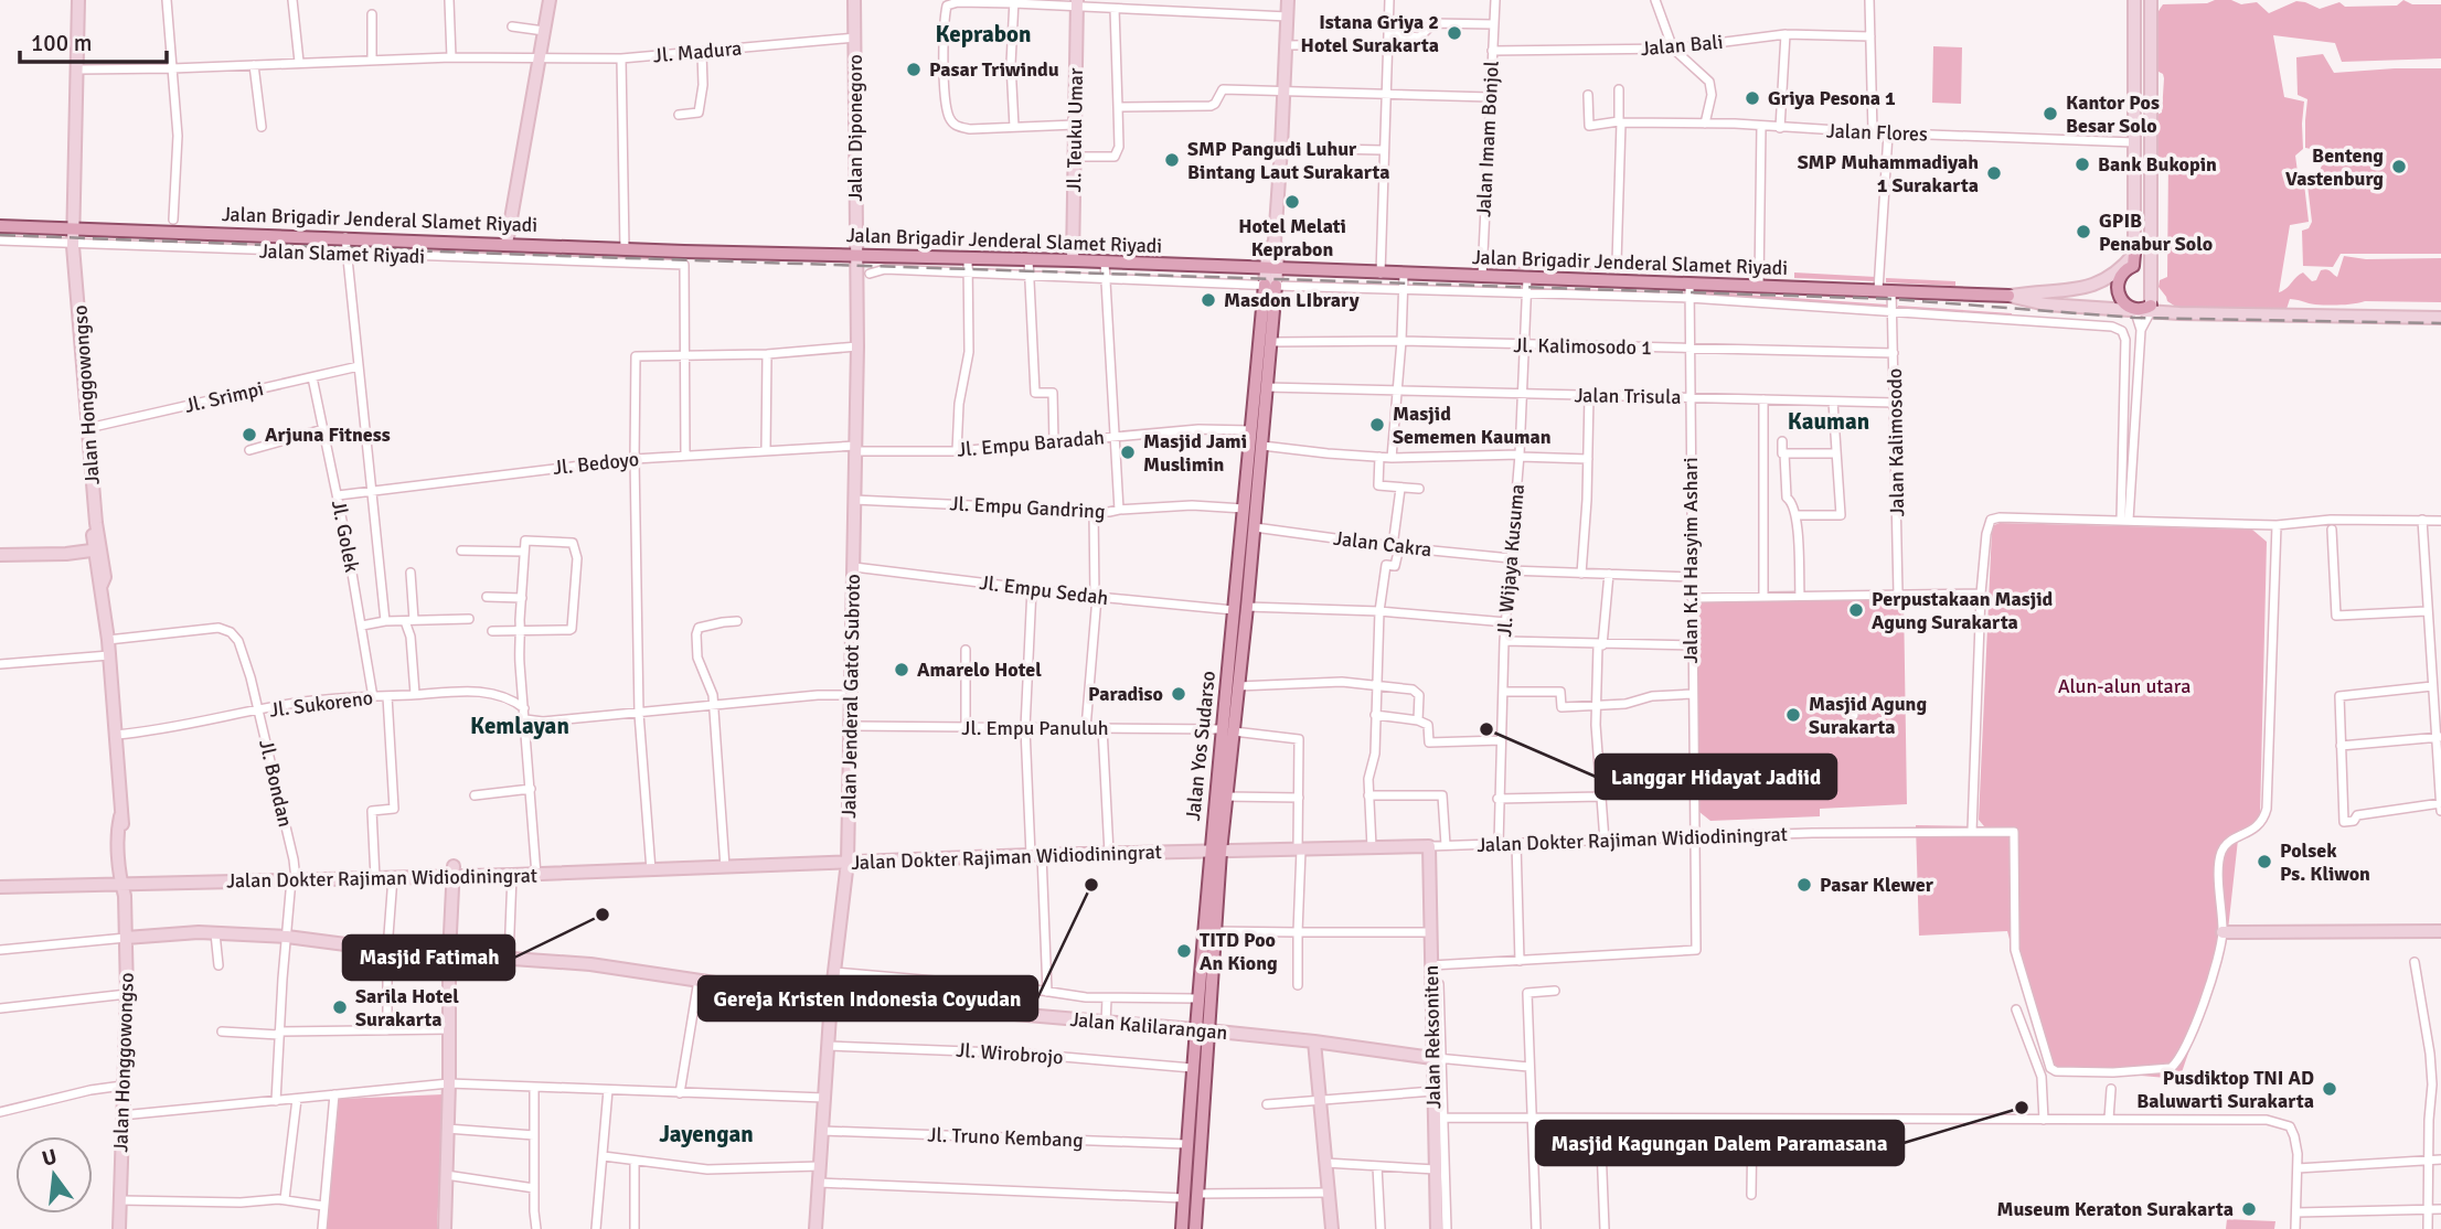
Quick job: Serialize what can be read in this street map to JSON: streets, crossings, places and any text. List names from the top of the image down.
{
  "streets": {
    "main road": [
      "Jalan Diponegoro",
      "Jl. Teuku Umar",
      "Jalan Brigadir Jenderal Slamet Riyadi",
      "Jalan Honggowongso",
      "Jalan Jenderal Gatot Subroto",
      "Jalan Yos Sudarso",
      "Jalan Dokter Rajiman Widiodiningrat",
      "Jalan Kalilarangan",
      "Jalan Reksoniten"
    ],
    "street": [
      "Jalan Bali",
      "Jl. Madura",
      "Jalan Flores",
      "Jalan Imam Bonjol",
      "Jalan Slamet Riyadi",
      "Jl. Kalimosodo 1",
      "Jalan Trisula",
      "Jl. Srimpi",
      "Jalan Kalimosodo",
      "Jl. Empu Baradah",
      "Jl. Bedoyo",
      "Jl. Empu Gandring",
      "Jl. Golek",
      "Jalan Cakra",
      "Jl. Wijaya Kusuma",
      "Jalan K.H Hasyim Ashari",
      "Jl. Empu Sedah",
      "Jl. Sukoreno",
      "Jl. Empu Panuluh",
      "Jl. Bondan",
      "Jl. Wirobrojo",
      "Jl. Truno Kembang"
    ]
  },
  "crossings": [
    ["Jalan Bali", "Jalan Imam Bonjol"],
    ["Jl. Madura", "Jalan Diponegoro"],
    ["Jl. Madura", "Jalan Honggowongso"],
    ["Jalan Diponegoro", "Jalan Brigadir Jenderal Slamet Riyadi"],
    ["Jalan Diponegoro", "Jalan Jenderal Gatot Subroto"],
    ["Jl. Teuku Umar", "Jalan Brigadir Jenderal Slamet Riyadi"],
    ["Jalan Imam Bonjol", "Jalan Brigadir Jenderal Slamet Riyadi"],
    ["Jalan Brigadir Jenderal Slamet Riyadi", "Jalan Honggowongso"],
    ["Jalan Brigadir Jenderal Slamet Riyadi", "Jalan Kalimosodo"],
    ["Jalan Brigadir Jenderal Slamet Riyadi", "Jl. Wijaya Kusuma"],
    ["Jalan Brigadir Jenderal Slamet Riyadi", "Jalan K.H Hasyim Ashari"],
    ["Jalan Brigadir Jenderal Slamet Riyadi", "Jalan Jenderal Gatot Subroto"],
    ["Jalan Brigadir Jenderal Slamet Riyadi", "Jalan Yos Sudarso"],
    ["Jalan Slamet Riyadi", "Jalan Honggowongso"],
    ["Jl. Kalimosodo 1", "Jalan Kalimosodo"],
    ["Jl. Kalimosodo 1", "Jl. Wijaya Kusuma"],
    ["Jl. Kalimosodo 1", "Jalan K.H Hasyim Ashari"],
    ["Jl. Kalimosodo 1", "Jalan Yos Sudarso"],
    ["Jalan Honggowongso", "Jl. Srimpi"],
    ["Jalan Honggowongso", "Jl. Sukoreno"],
    ["Jalan Honggowongso", "Jl. Bondan"],
    ["Jalan Honggowongso", "Jalan Dokter Rajiman Widiodiningrat"],
    ["Jalan Honggowongso", "Jalan Kalilarangan"],
    ["Jalan Trisula", "Jalan Kalimosodo"],
    ["Jalan Trisula", "Jl. Wijaya Kusuma"],
    ["Jalan Trisula", "Jalan K.H Hasyim Ashari"],
    ["Jalan Trisula", "Jalan Yos Sudarso"],
    ["Jl. Srimpi", "Jl. Golek"],
    ["Jl. Empu Baradah", "Jl. Bedoyo"],
    ["Jl. Empu Baradah", "Jalan Jenderal Gatot Subroto"],
    ["Jl. Empu Baradah", "Jalan Yos Sudarso"],
    ["Jl. Bedoyo", "Jl. Golek"],
    ["Jl. Bedoyo", "Jalan Jenderal Gatot Subroto"],
    ["Jl. Empu Gandring", "Jalan Jenderal Gatot Subroto"],
    ["Jl. Empu Gandring", "Jalan Yos Sudarso"],
    ["Jl. Golek", "Jl. Sukoreno"],
    ["Jalan Cakra", "Jl. Wijaya Kusuma"],
    ["Jalan Cakra", "Jalan Yos Sudarso"],
    ["Jl. Wijaya Kusuma", "Jl. Empu Sedah"],
    ["Jl. Wijaya Kusuma", "Jalan Dokter Rajiman Widiodiningrat"],
    ["Jalan K.H Hasyim Ashari", "Jalan Dokter Rajiman Widiodiningrat"],
    ["Jl. Empu Sedah", "Jalan Jenderal Gatot Subroto"],
    ["Jl. Empu Sedah", "Jalan Yos Sudarso"],
    ["Jalan Jenderal Gatot Subroto", "Jl. Empu Panuluh"],
    ["Jalan Jenderal Gatot Subroto", "Jalan Dokter Rajiman Widiodiningrat"],
    ["Jalan Jenderal Gatot Subroto", "Jalan Kalilarangan"],
    ["Jalan Jenderal Gatot Subroto", "Jl. Wirobrojo"],
    ["Jalan Jenderal Gatot Subroto", "Jl. Truno Kembang"],
    ["Jl. Sukoreno", "Jl. Bondan"],
    ["Jl. Empu Panuluh", "Jalan Yos Sudarso"],
    ["Jalan Yos Sudarso", "Jalan Dokter Rajiman Widiodiningrat"],
    ["Jalan Yos Sudarso", "Jalan Kalilarangan"],
    ["Jalan Yos Sudarso", "Jl. Wirobrojo"],
    ["Jalan Yos Sudarso", "Jl. Truno Kembang"],
    ["Jl. Bondan", "Jalan Dokter Rajiman Widiodiningrat"],
    ["Jl. Bondan", "Jalan Kalilarangan"],
    ["Jalan Dokter Rajiman Widiodiningrat", "Jalan Reksoniten"],
    ["Jalan Kalilarangan", "Jalan Reksoniten"]
  ],
  "districts": [
    "Keprabon",
    "Kauman",
    "Kemlayan",
    "Jayengan"
  ],
  "parks": ["Alun-alun utara"],
  "places": [
    "Istana Griya 2 Hotel Surakarta",
    "Pasar Triwindu",
    "Griya Pesona 1",
    "Kantor Pos Besar Solo",
    "SMP Pangudi Luhur Bintang Laut Surakarta",
    "Bank Bukopin",
    "Benteng Vastenburg",
    "SMP Muhammadiyah 1 Surakarta",
    "Hotel Melati Keprabon",
    "GPIB Penabur Solo",
    "Masdon LIbrary",
    "Masjid Sememen Kauman",
    "Arjuna Fitness",
    "Masjid Jami Muslimin",
    "Perpustakaan Masjid Agung Surakarta",
    "Amarelo Hotel",
    "Paradiso",
    "Masjid Agung Surakarta",
    "Langgar Hidayat Jadiid",
    "Polsek Ps. Kliwon",
    "Gereja Kristen Indonesia Coyudan",
    "Pasar Klewer",
    "Masjid Fatimah",
    "TITD Poo An Kiong",
    "Sarila Hotel Surakarta",
    "Pusdiktop TNI AD Baluwarti Surakarta",
    "Masjid Kagungan Dalem Paramasana",
    "Museum Keraton Surakarta"
  ],
  "scale_bar": "100 m",
  "north": "top"
}
